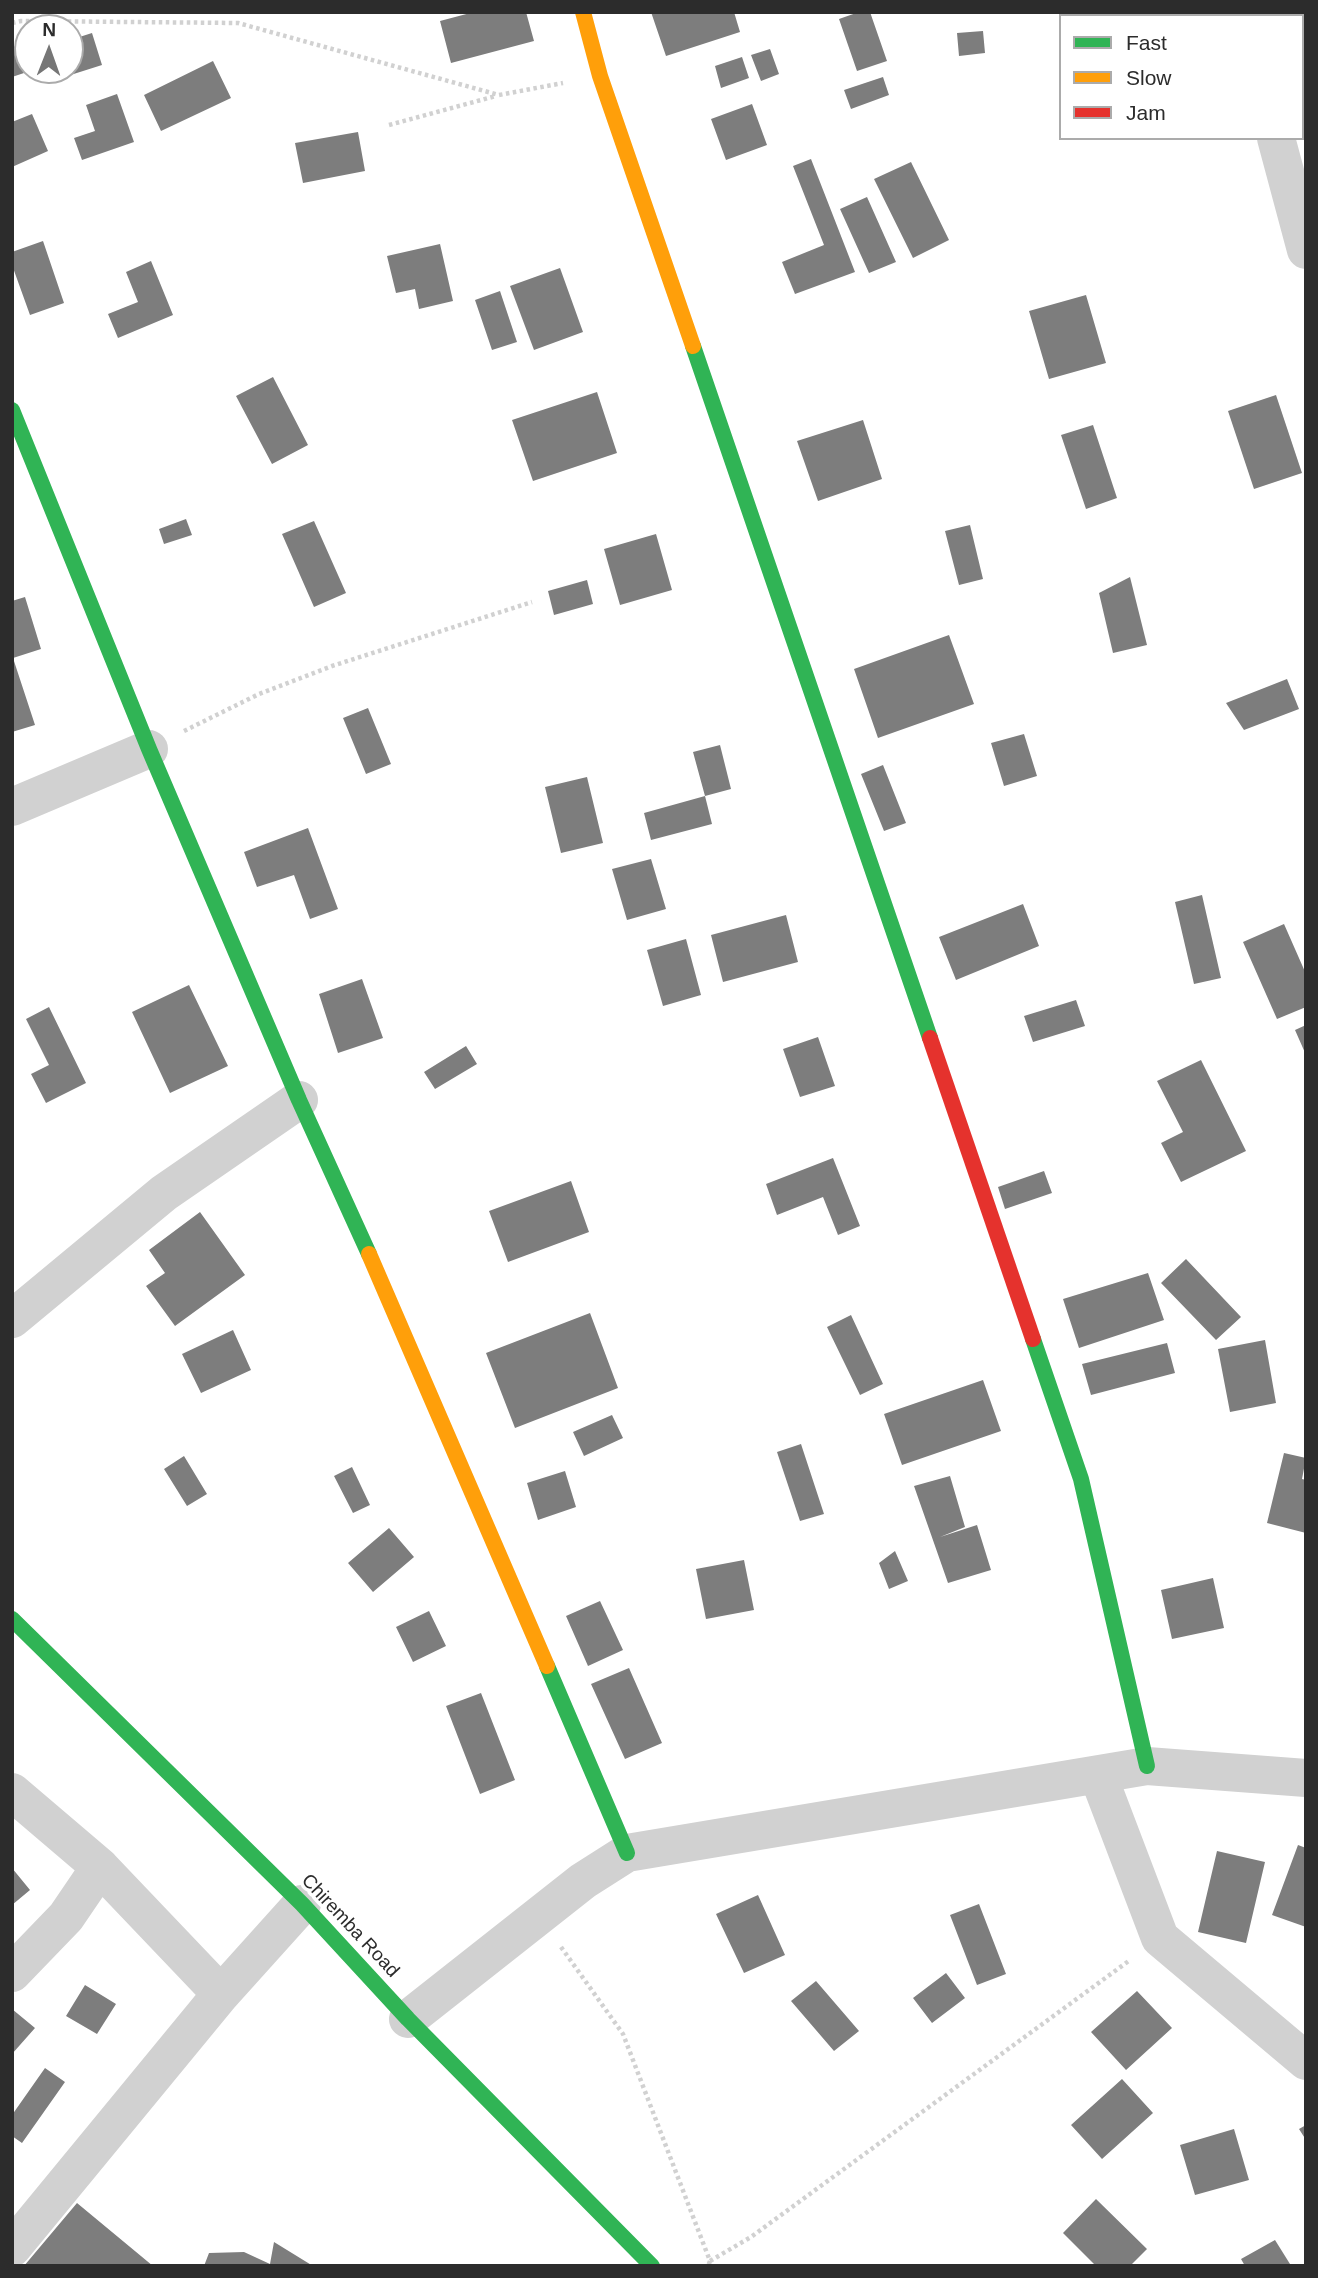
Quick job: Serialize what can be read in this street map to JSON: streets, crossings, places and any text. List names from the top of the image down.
{
  "streets": {
    "street": ["Chiremba Road"]
  },
  "legend": ["Fast", "Slow", "Jam"],
  "north": "top"
}
